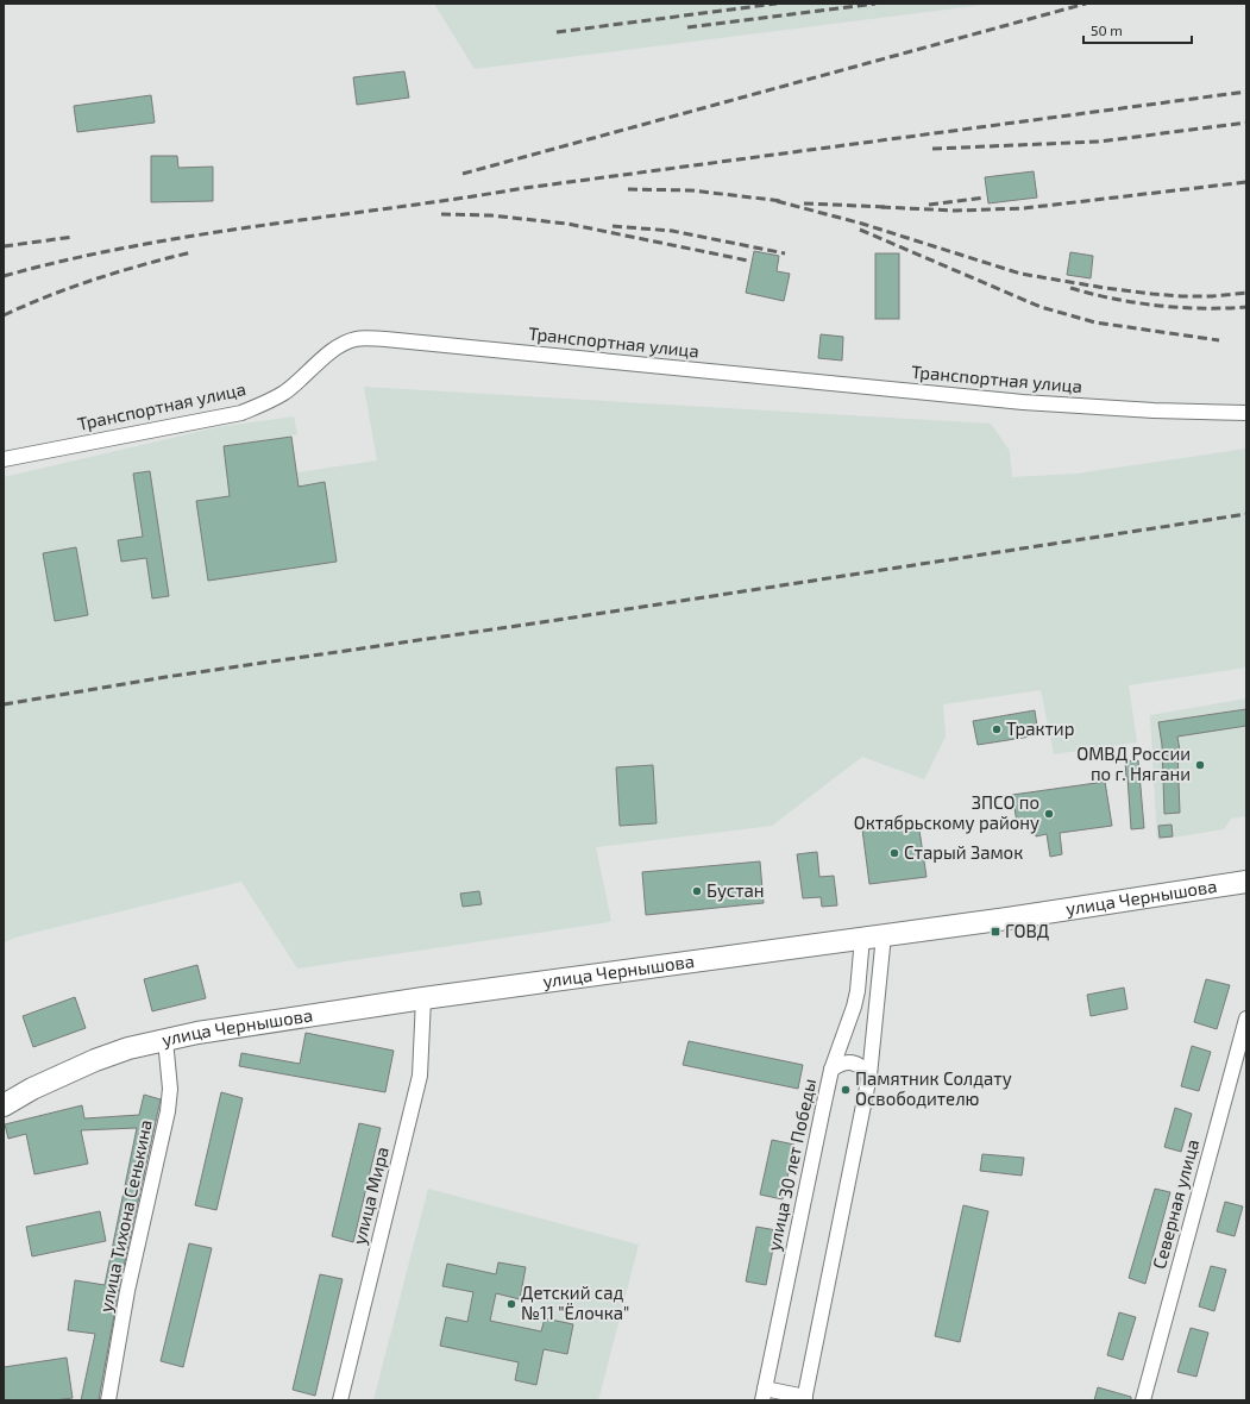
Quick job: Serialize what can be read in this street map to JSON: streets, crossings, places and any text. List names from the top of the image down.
{
  "streets": {
    "main road": ["улица Чернышова"],
    "street": [
      "Транспортная улица",
      "улица 30 лет Победы",
      "улица Мира",
      "Северная улица",
      "улица Тихона Сенькина"
    ]
  },
  "crossings": [
    ["улица Чернышова", "улица 30 лет Победы"],
    ["улица Чернышова", "улица Мира"],
    ["улица Чернышова", "улица Тихона Сенькина"]
  ],
  "places": {
    "other": [
      "Трактир",
      "ОМВД России по г. Нягани",
      "ЗПСО по Октябрьскому району",
      "Старый Замок",
      "Бустан",
      "Памятник Солдату Освободителю",
      "Детский сад №11 \"Ёлочка\""
    ],
    "transit": ["ГОВД"]
  },
  "scale_bar": "50 m"
}
